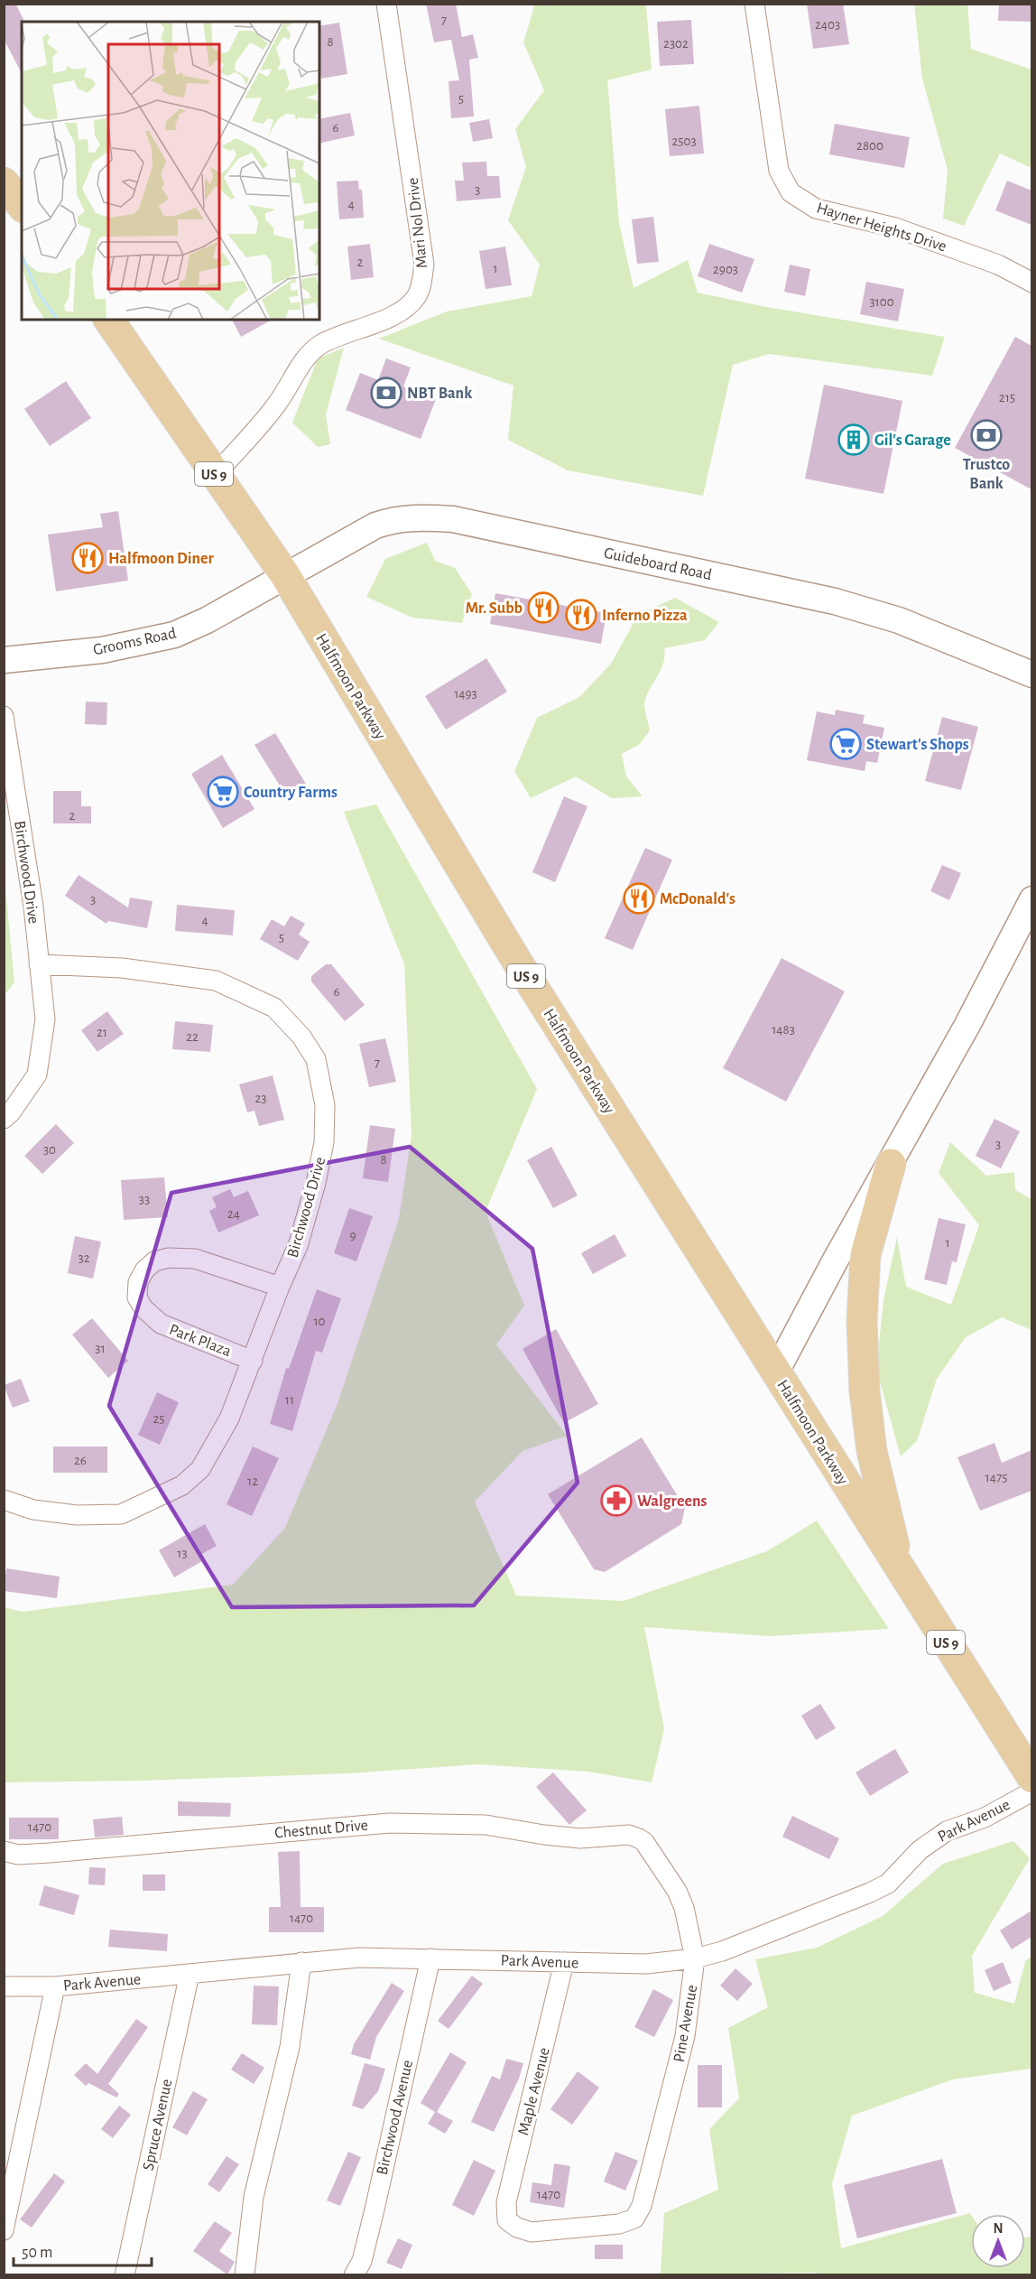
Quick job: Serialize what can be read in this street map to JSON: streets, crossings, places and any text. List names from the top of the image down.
{
  "streets": {
    "main road": ["US 9", "Halfmoon Parkway"],
    "street": [
      "Mari Nol Drive",
      "Hayner Heights Drive",
      "Guideboard Road",
      "Grooms Road",
      "Birchwood Drive",
      "Park Plaza",
      "Park Avenue",
      "Chestnut Drive",
      "Pine Avenue",
      "Maple Avenue",
      "Birchwood Avenue",
      "Spruce Avenue"
    ]
  },
  "crossings": [
    ["Mari Nol Drive", "Halfmoon Parkway"],
    ["Guideboard Road", "Grooms Road"],
    ["Guideboard Road", "Halfmoon Parkway"],
    ["Grooms Road", "Halfmoon Parkway"],
    ["Birchwood Drive", "Park Plaza"],
    ["Park Avenue", "Pine Avenue"],
    ["Park Avenue", "Maple Avenue"],
    ["Park Avenue", "Birchwood Avenue"],
    ["Park Avenue", "Spruce Avenue"],
    ["Chestnut Drive", "Pine Avenue"],
    ["Pine Avenue", "Maple Avenue"]
  ],
  "places": {
    "bank": ["NBT Bank", "Trustco Bank"],
    "building": ["Gil's Garage"],
    "restaurant": [
      "Halfmoon Diner",
      "Mr. Subb",
      "Inferno Pizza",
      "McDonald's"
    ],
    "supermarket": ["Stewart's Shops", "Country Farms"],
    "pharmacy": ["Walgreens"]
  },
  "house_numbers": [
    "7",
    "2403",
    "8",
    "2302",
    "5",
    "6",
    "2503",
    "2800",
    "3",
    "4",
    "2",
    "1",
    "2903",
    "3100",
    "215",
    "1493",
    "2",
    "3",
    "4",
    "5",
    "6",
    "1483",
    "21",
    "22",
    "7",
    "23",
    "3",
    "30",
    "8",
    "33",
    "24",
    "9",
    "1",
    "32",
    "10",
    "31",
    "11",
    "25",
    "26",
    "1475",
    "12",
    "13",
    "1470",
    "1470",
    "1470"
  ],
  "scale_bar": "50 m",
  "north": "top"
}
